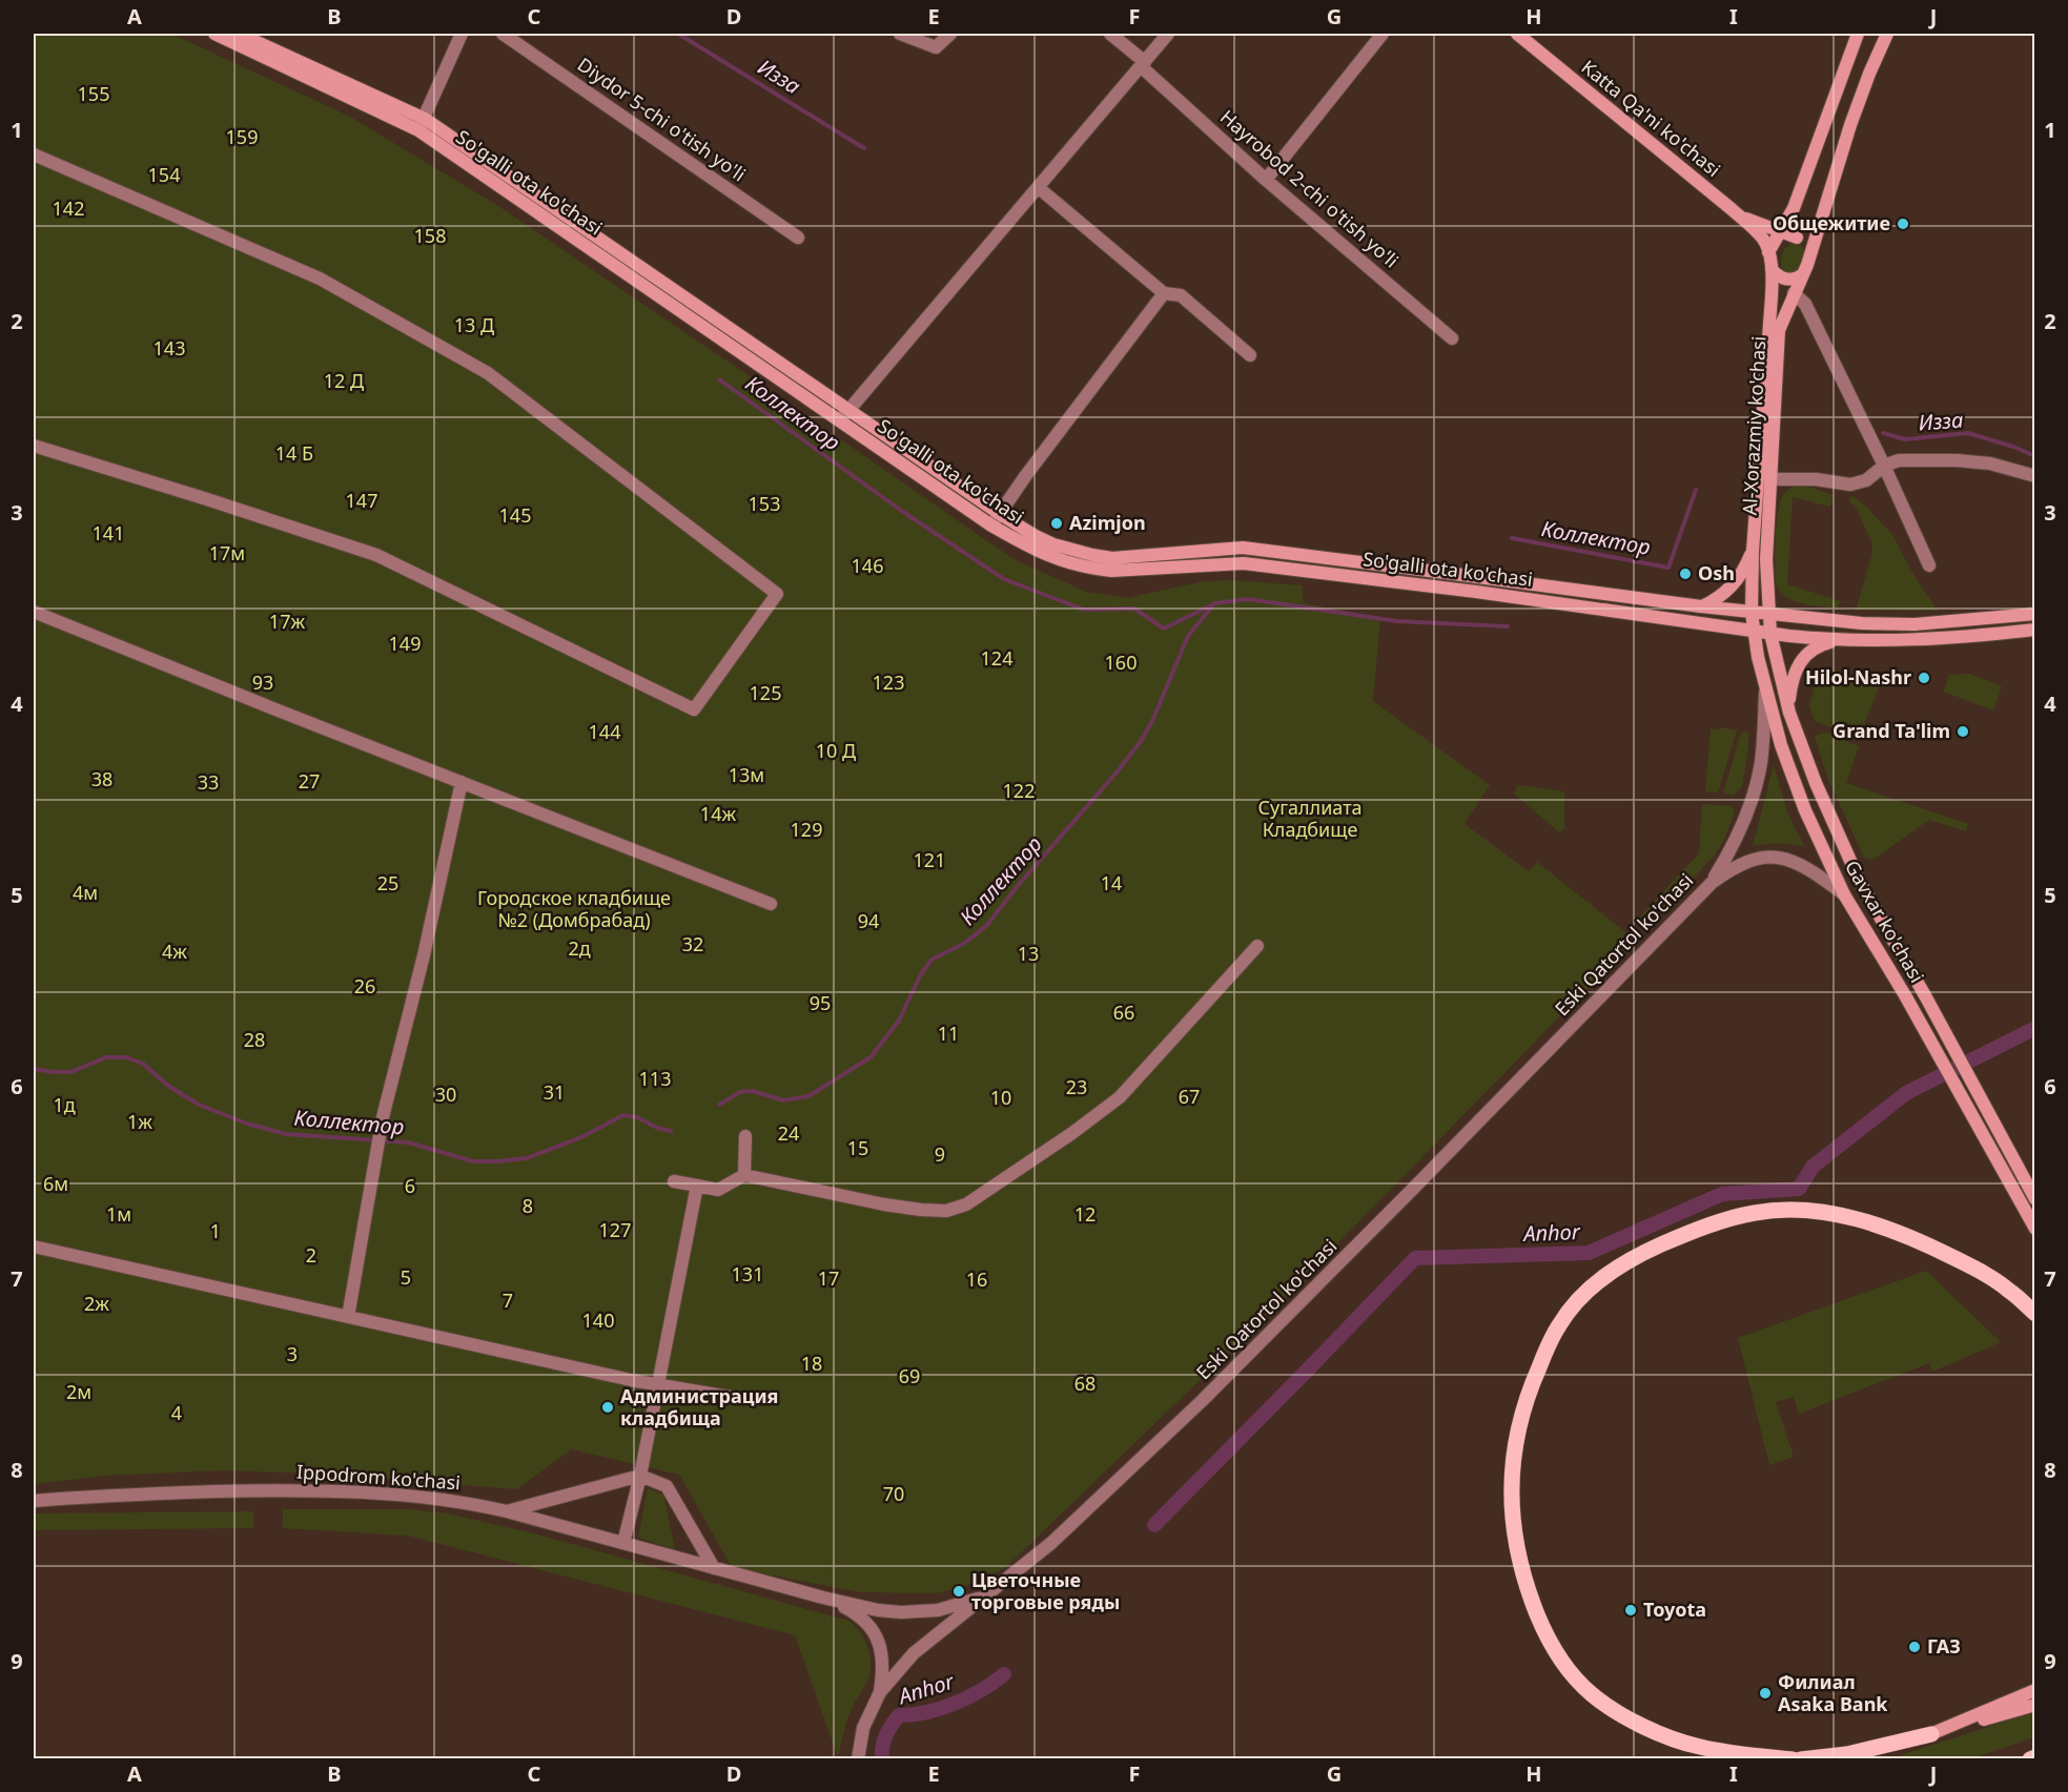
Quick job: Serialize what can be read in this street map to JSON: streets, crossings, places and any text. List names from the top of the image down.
{
  "streets": {
    "main road": [
      "Katta Qa'ni ko'chasi",
      "So'galli ota ko'chasi",
      "Al-Xorazmiy ko'chasi",
      "Gavxar ko'chasi"
    ],
    "street": [
      "Diydor 5-chi o'tish yo'li",
      "Hayrobod 2-chi o'tish yo'li",
      "Eski Qatortol ko'chasi",
      "Ippodrom ko'chasi"
    ]
  },
  "crossings": [
    ["So'galli ota ko'chasi", "Al-Xorazmiy ko'chasi"],
    ["So'galli ota ko'chasi", "Gavxar ko'chasi"],
    ["Al-Xorazmiy ko'chasi", "Gavxar ko'chasi"],
    ["Gavxar ko'chasi", "Eski Qatortol ko'chasi"],
    ["Eski Qatortol ko'chasi", "Ippodrom ko'chasi"]
  ],
  "water": ["Изза", "Коллектор", "Anhor"],
  "parks": [
    "155",
    "159",
    "154",
    "142",
    "158",
    "13 Д",
    "143",
    "12 Д",
    "14 Б",
    "147",
    "153",
    "145",
    "141",
    "17м",
    "146",
    "17ж",
    "149",
    "124",
    "160",
    "93",
    "123",
    "125",
    "144",
    "10 Д",
    "13м",
    "38",
    "27",
    "33",
    "122",
    "Сугаллиата Кладбище",
    "14ж",
    "129",
    "121",
    "25",
    "14",
    "4м",
    "Городское кладбище №2 (Домбрабад)",
    "94",
    "32",
    "2д",
    "4ж",
    "13",
    "26",
    "95",
    "66",
    "11",
    "28",
    "113",
    "23",
    "31",
    "30",
    "67",
    "10",
    "1д",
    "1ж",
    "24",
    "15",
    "9",
    "6м",
    "6",
    "8",
    "1м",
    "12",
    "127",
    "1",
    "2",
    "131",
    "5",
    "17",
    "16",
    "7",
    "2ж",
    "140",
    "3",
    "18",
    "69",
    "68",
    "2м",
    "4",
    "70"
  ],
  "places": [
    "Общежитие",
    "Azimjon",
    "Osh",
    "Hilol-Nashr",
    "Grand Ta'lim",
    "Администрация кладбища",
    "Цветочные торговые ряды",
    "Toyota",
    "ГАЗ",
    "Филиал Asaka Bank"
  ],
  "grid": {
    "columns": [
      "A",
      "B",
      "C",
      "D",
      "E",
      "F",
      "G",
      "H",
      "I",
      "J"
    ],
    "rows": [
      "1",
      "2",
      "3",
      "4",
      "5",
      "6",
      "7",
      "8",
      "9"
    ]
  }
}
